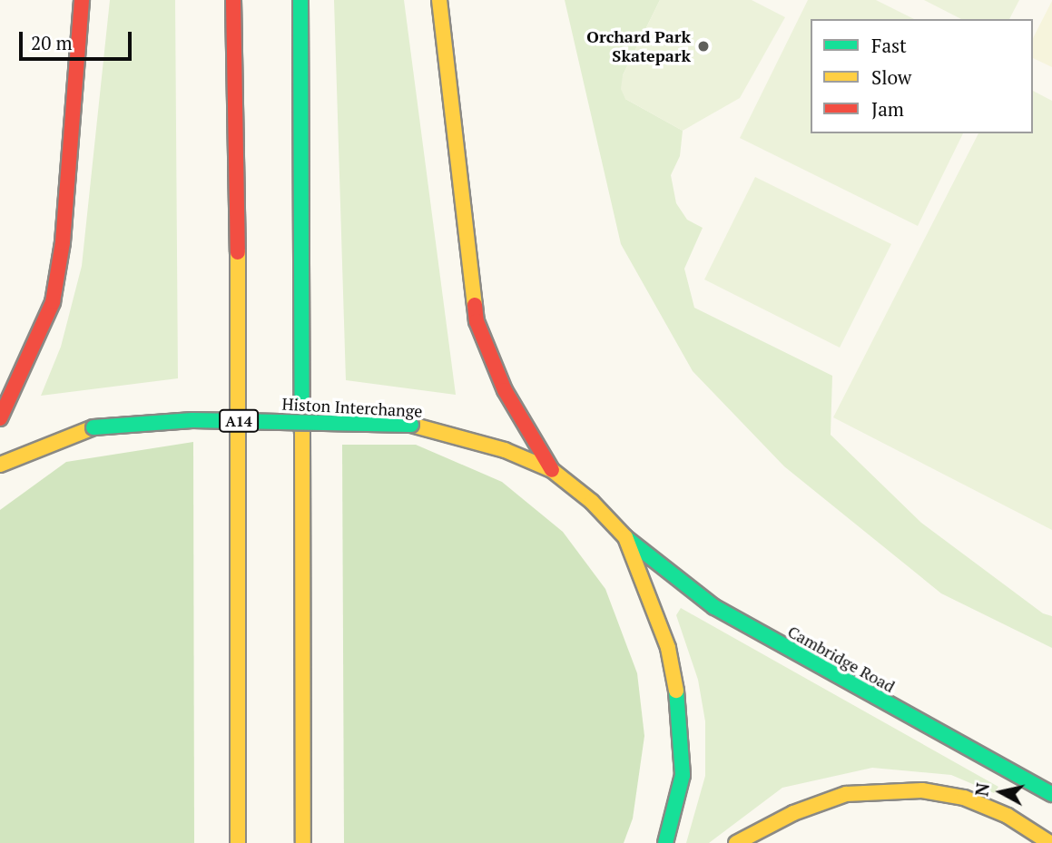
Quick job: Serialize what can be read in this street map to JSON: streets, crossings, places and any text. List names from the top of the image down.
{
  "streets": {
    "main road": ["Histon Interchange", "A14", "Cambridge Road"]
  },
  "crossings": [
    ["Histon Interchange", "Cambridge Road"]
  ],
  "places": ["Orchard Park Skatepark"],
  "legend": ["Fast", "Slow", "Jam"],
  "scale_bar": "20 m",
  "north": "left"
}
